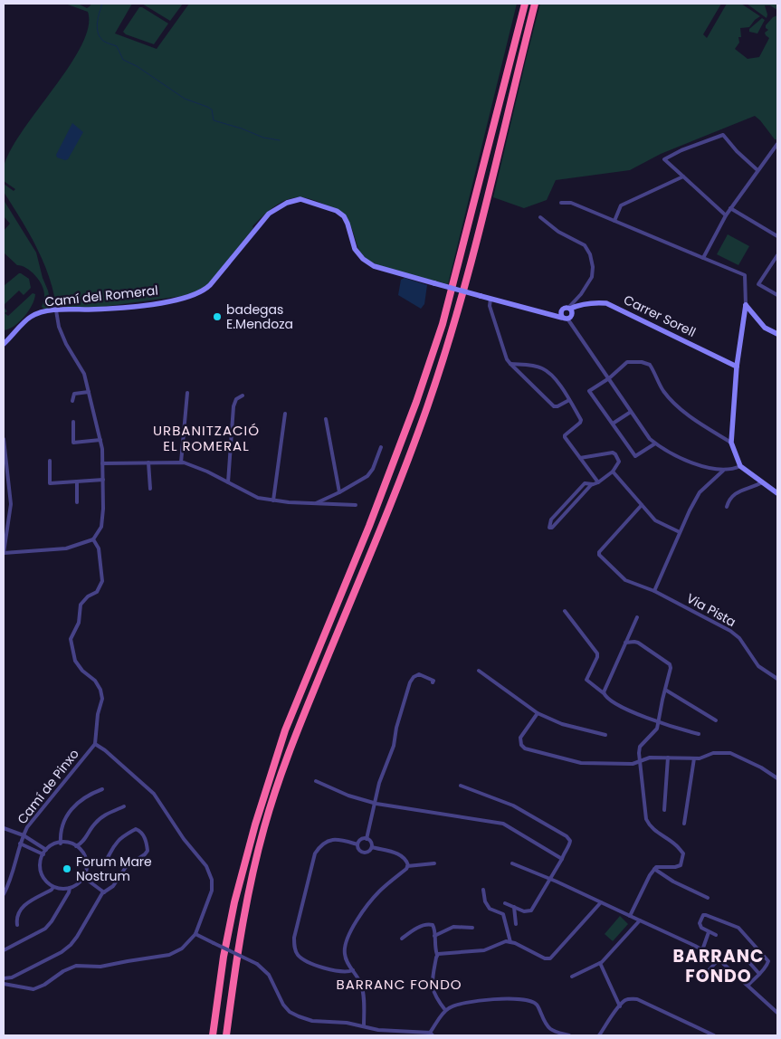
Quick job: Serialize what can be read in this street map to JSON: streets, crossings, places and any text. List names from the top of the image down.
{
  "streets": {
    "street": [
      "Camí del Romeral",
      "Carrer Sorell",
      "Via Pista",
      "Camí de Pinxo"
    ]
  },
  "crossings": [
    ["Camí del Romeral", "Carrer Sorell"]
  ],
  "districts": ["URBANITZACIÓ EL ROMERAL", "BARRANC FONDO", "BARRANC FONDO"],
  "places": ["badegas E.Mendoza", "Forum Mare Nostrum"]
}
